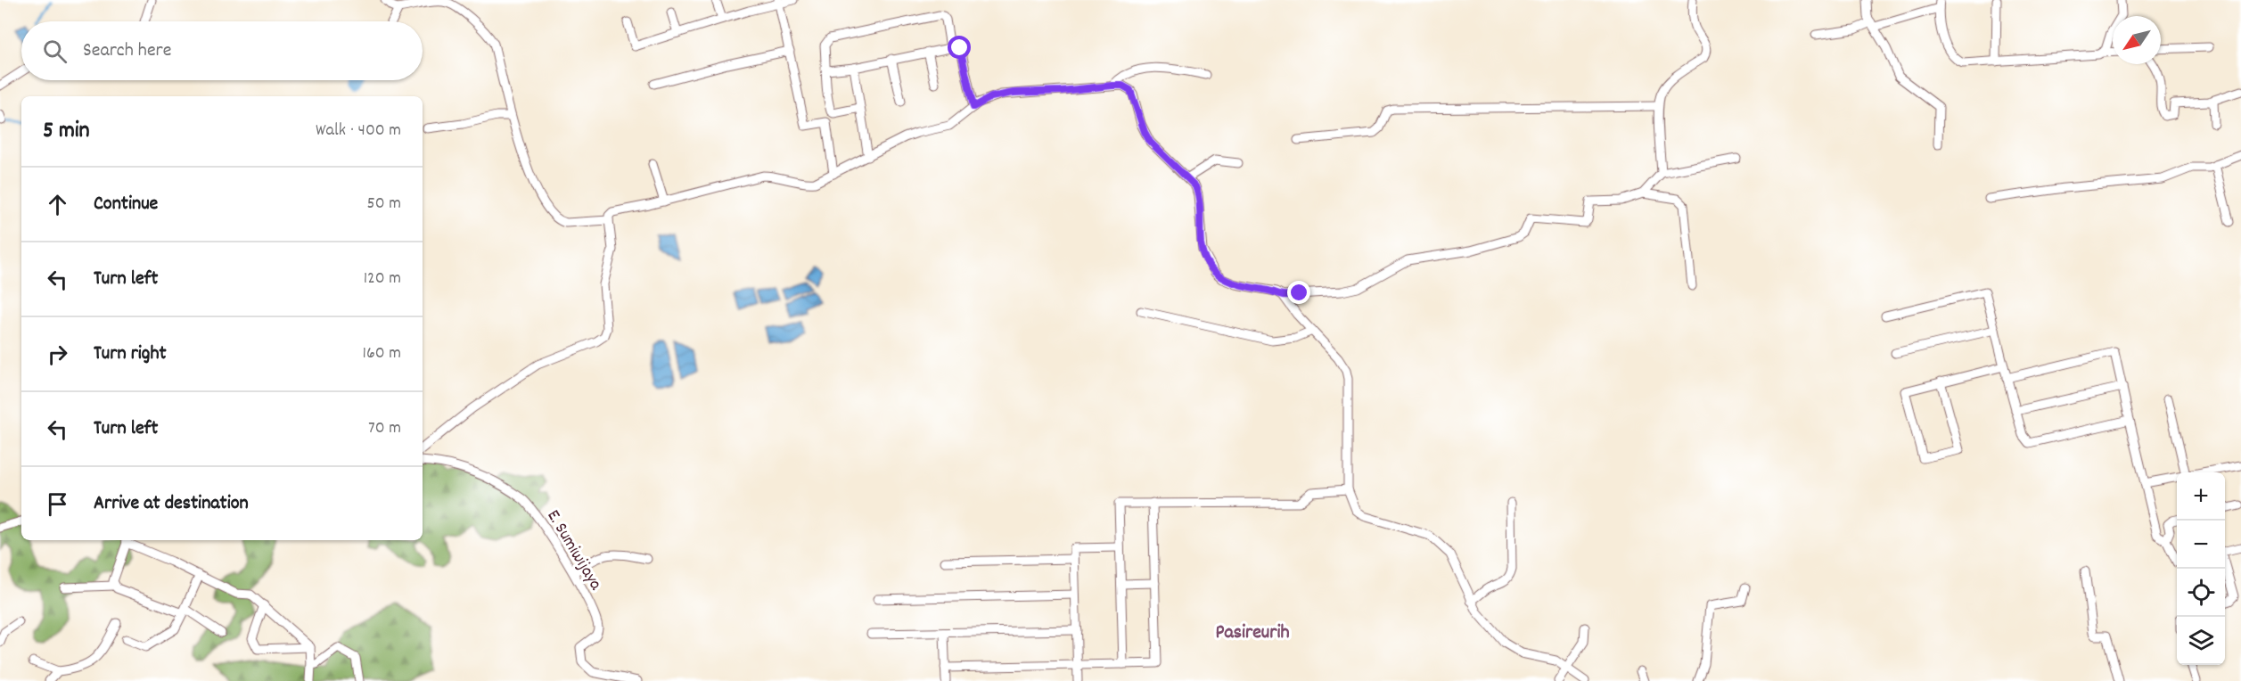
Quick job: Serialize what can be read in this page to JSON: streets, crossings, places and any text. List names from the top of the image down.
{
  "streets": {
    "street": ["E. Sumiwijaya"]
  },
  "districts": ["Pasireurih"],
  "north": "bottom left",
  "page": {
    "search": "Search here",
    "heading": ["5 min", "Walk · 400 m"],
    "list": [
      ["Continue", "50 m"],
      ["Turn left", "120 m"],
      ["Turn right", "160 m"],
      ["Turn left", "70 m"],
      "Arrive at destination"
    ],
    "map_buttons": ["+", "−"]
  }
}
